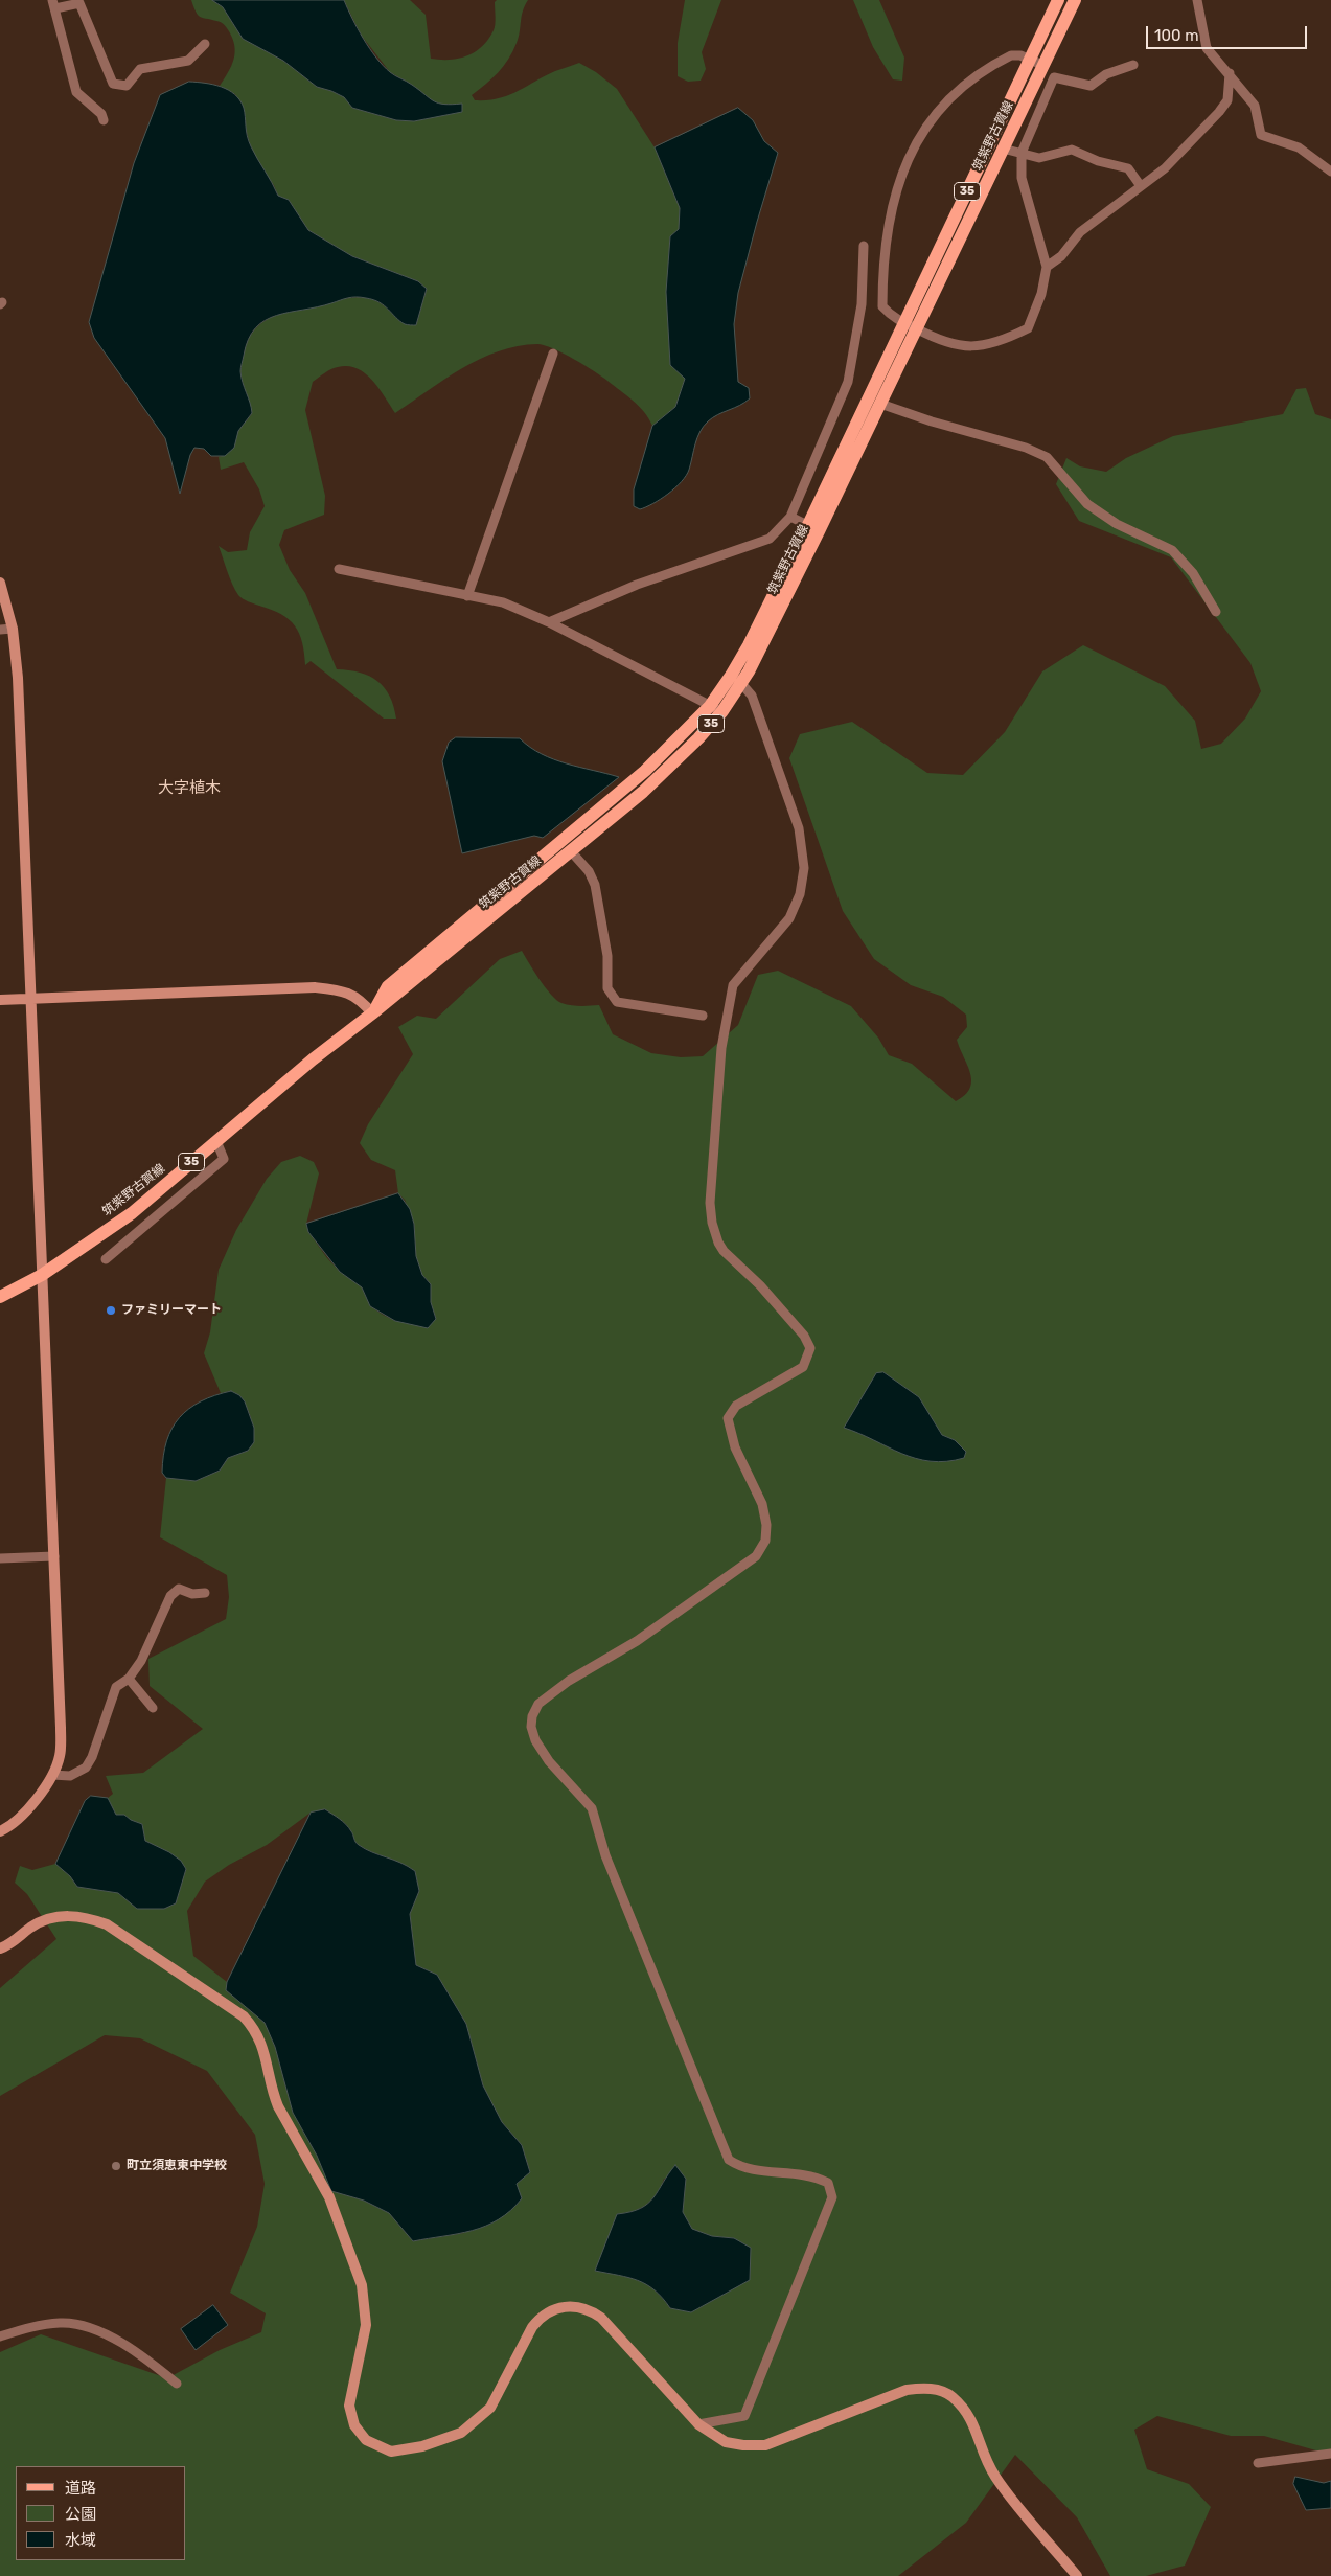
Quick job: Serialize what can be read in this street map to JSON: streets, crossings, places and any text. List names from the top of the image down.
{
  "streets": {
    "main road": ["筑紫野古賀線", "35"]
  },
  "districts": ["大字植木"],
  "places": ["ファミリーマート", "町立須恵東中学校"],
  "legend": ["道路", "公園", "水域"],
  "scale_bar": "100 m"
}
